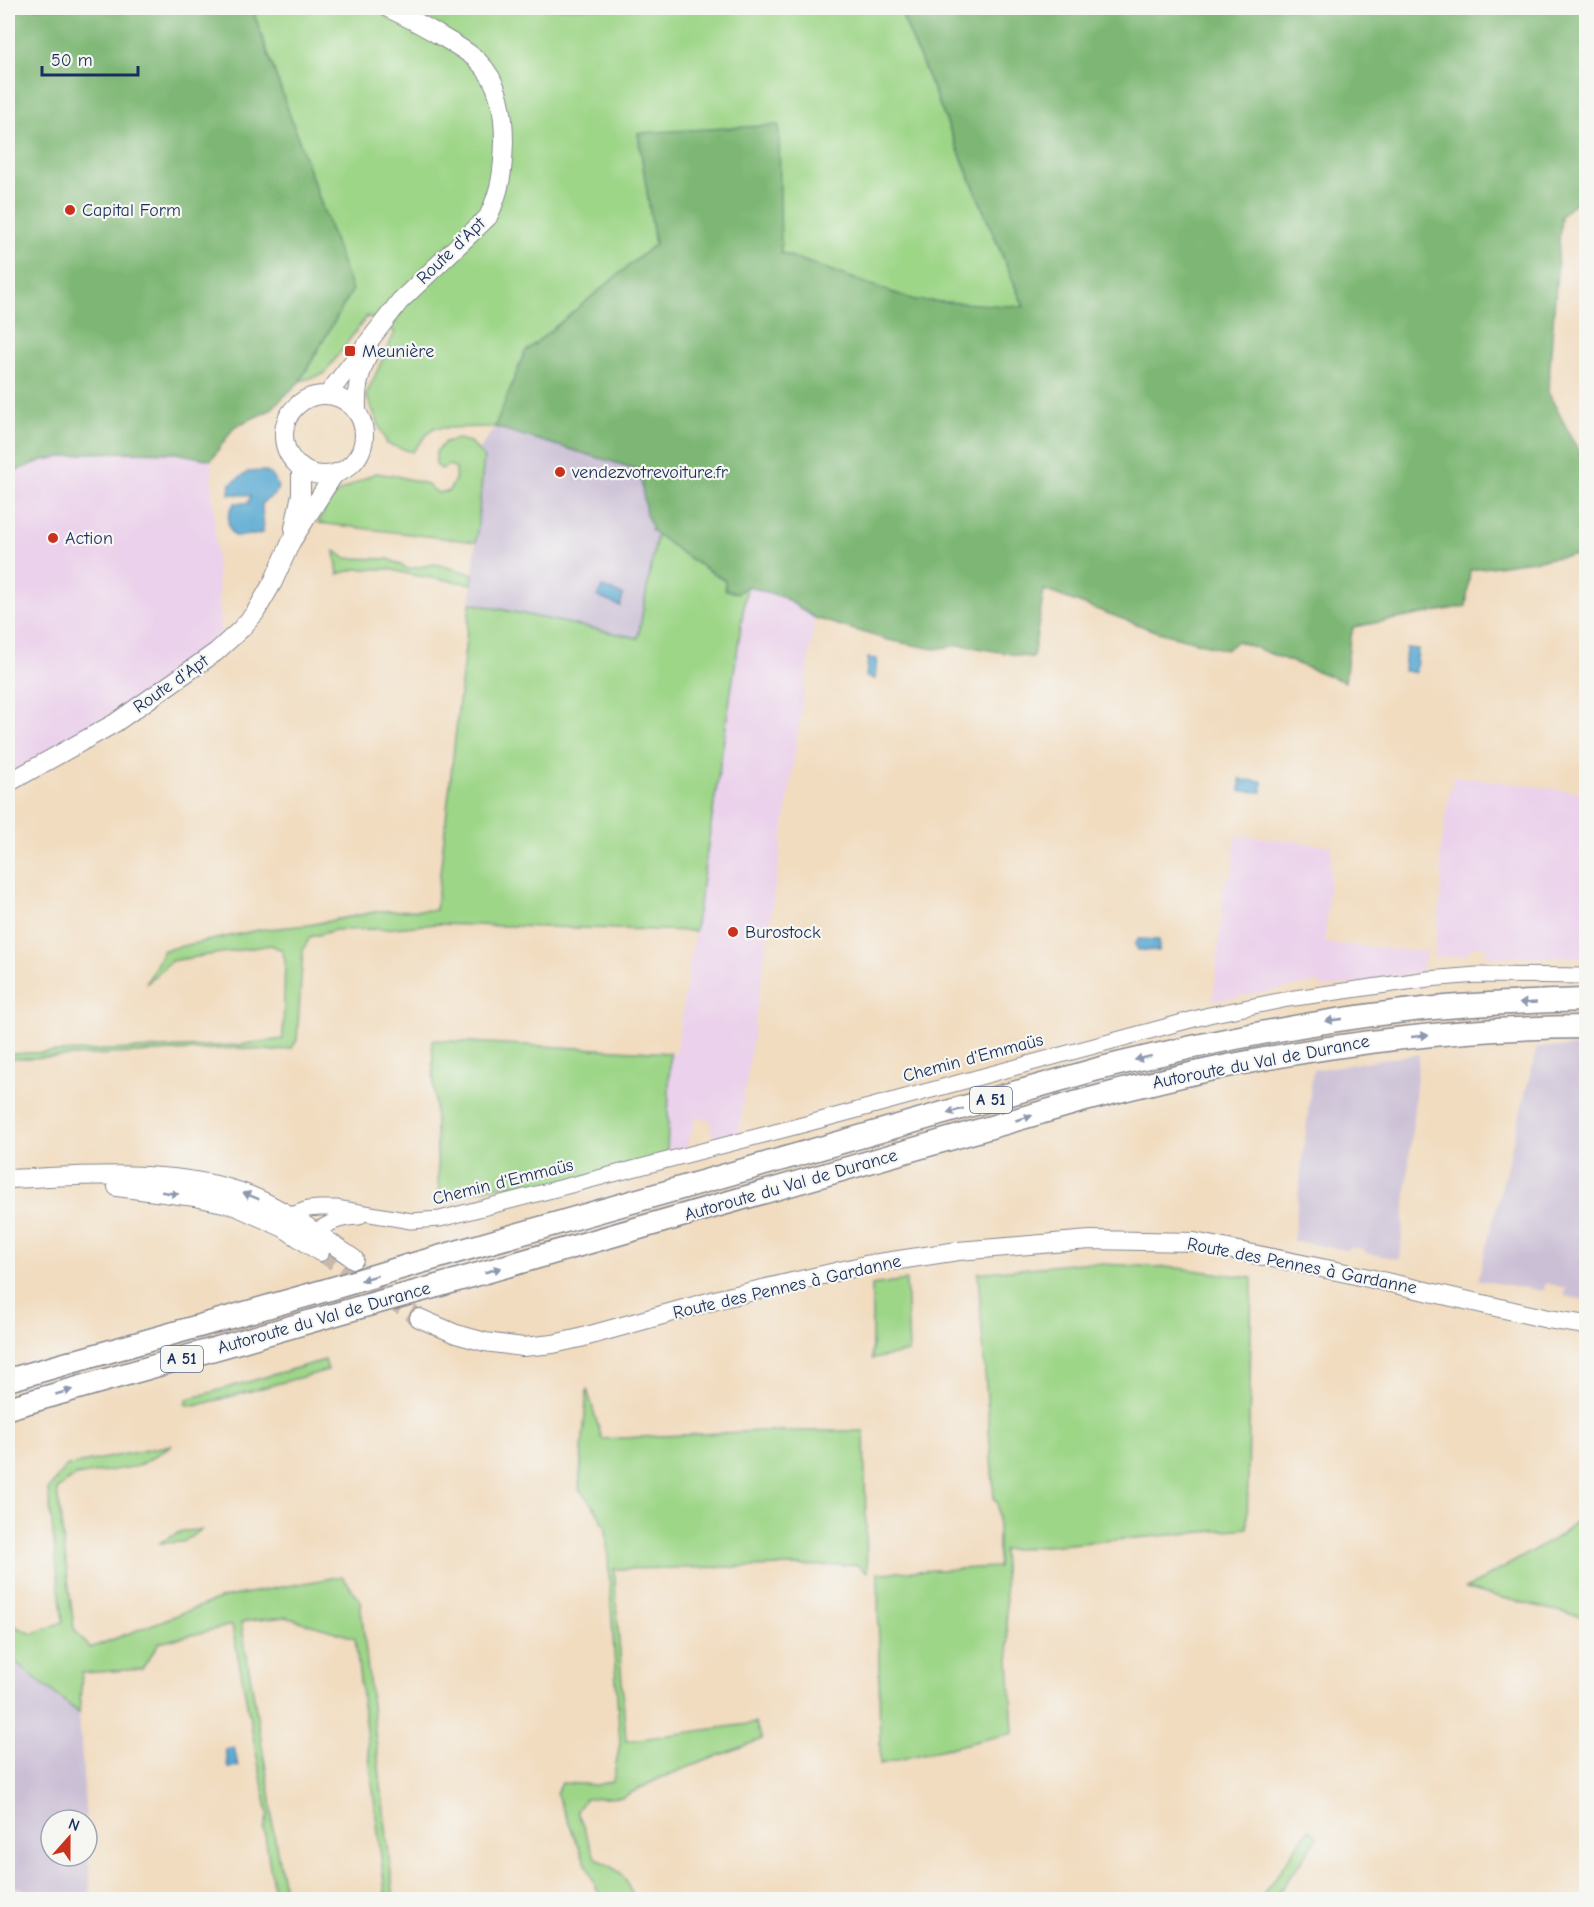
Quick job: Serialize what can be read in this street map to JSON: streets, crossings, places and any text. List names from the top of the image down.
{
  "streets": {
    "highway": ["Autoroute du Val de Durance", "A 51"],
    "main road": ["Route d'Apt", "Route des Pennes à Gardanne"],
    "street": ["Chemin d'Emmaüs"]
  },
  "places": {
    "other": [
      "Capital Form",
      "vendezvotrevoiture.fr",
      "Action",
      "Burostock"
    ],
    "transit": ["Meunière"]
  },
  "scale_bar": "50 m",
  "north": "top"
}
